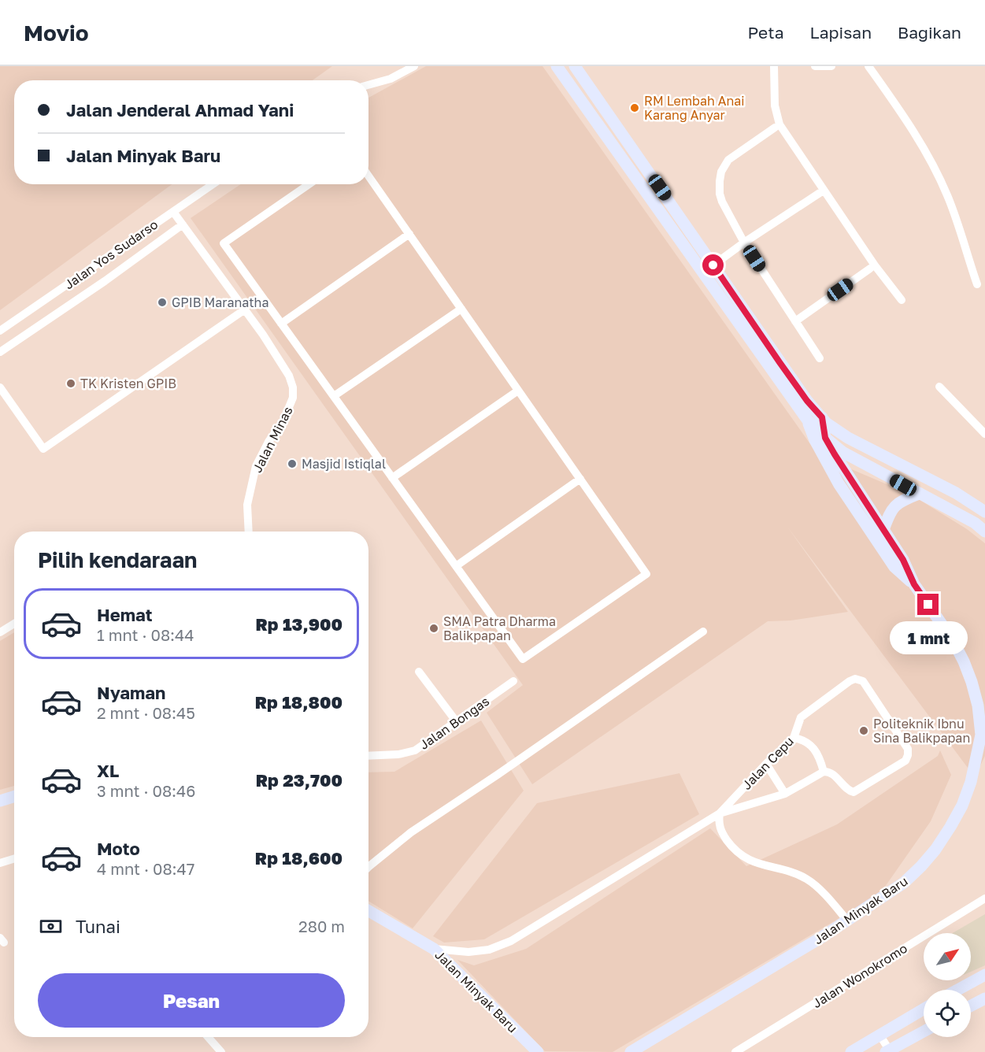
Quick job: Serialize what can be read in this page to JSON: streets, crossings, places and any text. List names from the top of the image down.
{
  "streets": {
    "main road": ["Jalan Minyak Baru"],
    "street": [
      "Jalan Yos Sudarso",
      "Jalan Minas",
      "Jalan Bongas",
      "Jalan Cepu",
      "Jalan Wonokromo"
    ]
  },
  "crossings": [
    ["Jalan Cepu", "Jalan Minyak Baru"]
  ],
  "places": [
    "RM Lembah Anai Karang Anyar",
    "GPIB Maranatha",
    "TK Kristen GPIB",
    "Masjid Istiqlal",
    "SMA Patra Dharma Balikpapan",
    "Politeknik Ibnu Sina Balikpapan"
  ],
  "north": "top right",
  "page": {
    "header": "Movio",
    "nav": ["Peta", "Lapisan", "Bagikan"],
    "banner": ["Jalan Jenderal Ahmad Yani", "Jalan Minyak Baru"],
    "heading": "Pilih kendaraan",
    "list": [
      {
        "name": "Hemat",
        "note": "1 mnt · 08:44",
        "value": "Rp 13,900"
      },
      {
        "name": "Nyaman",
        "note": "2 mnt · 08:45",
        "value": "Rp 18,800"
      },
      {
        "name": "XL",
        "note": "3 mnt · 08:46",
        "value": "Rp 23,700"
      },
      {
        "name": "Moto",
        "note": "4 mnt · 08:47",
        "value": "Rp 18,600"
      }
    ],
    "bubble": "1 mnt",
    "pay": ["Tunai", "280 m"],
    "buttons": "Pesan"
  }
}
